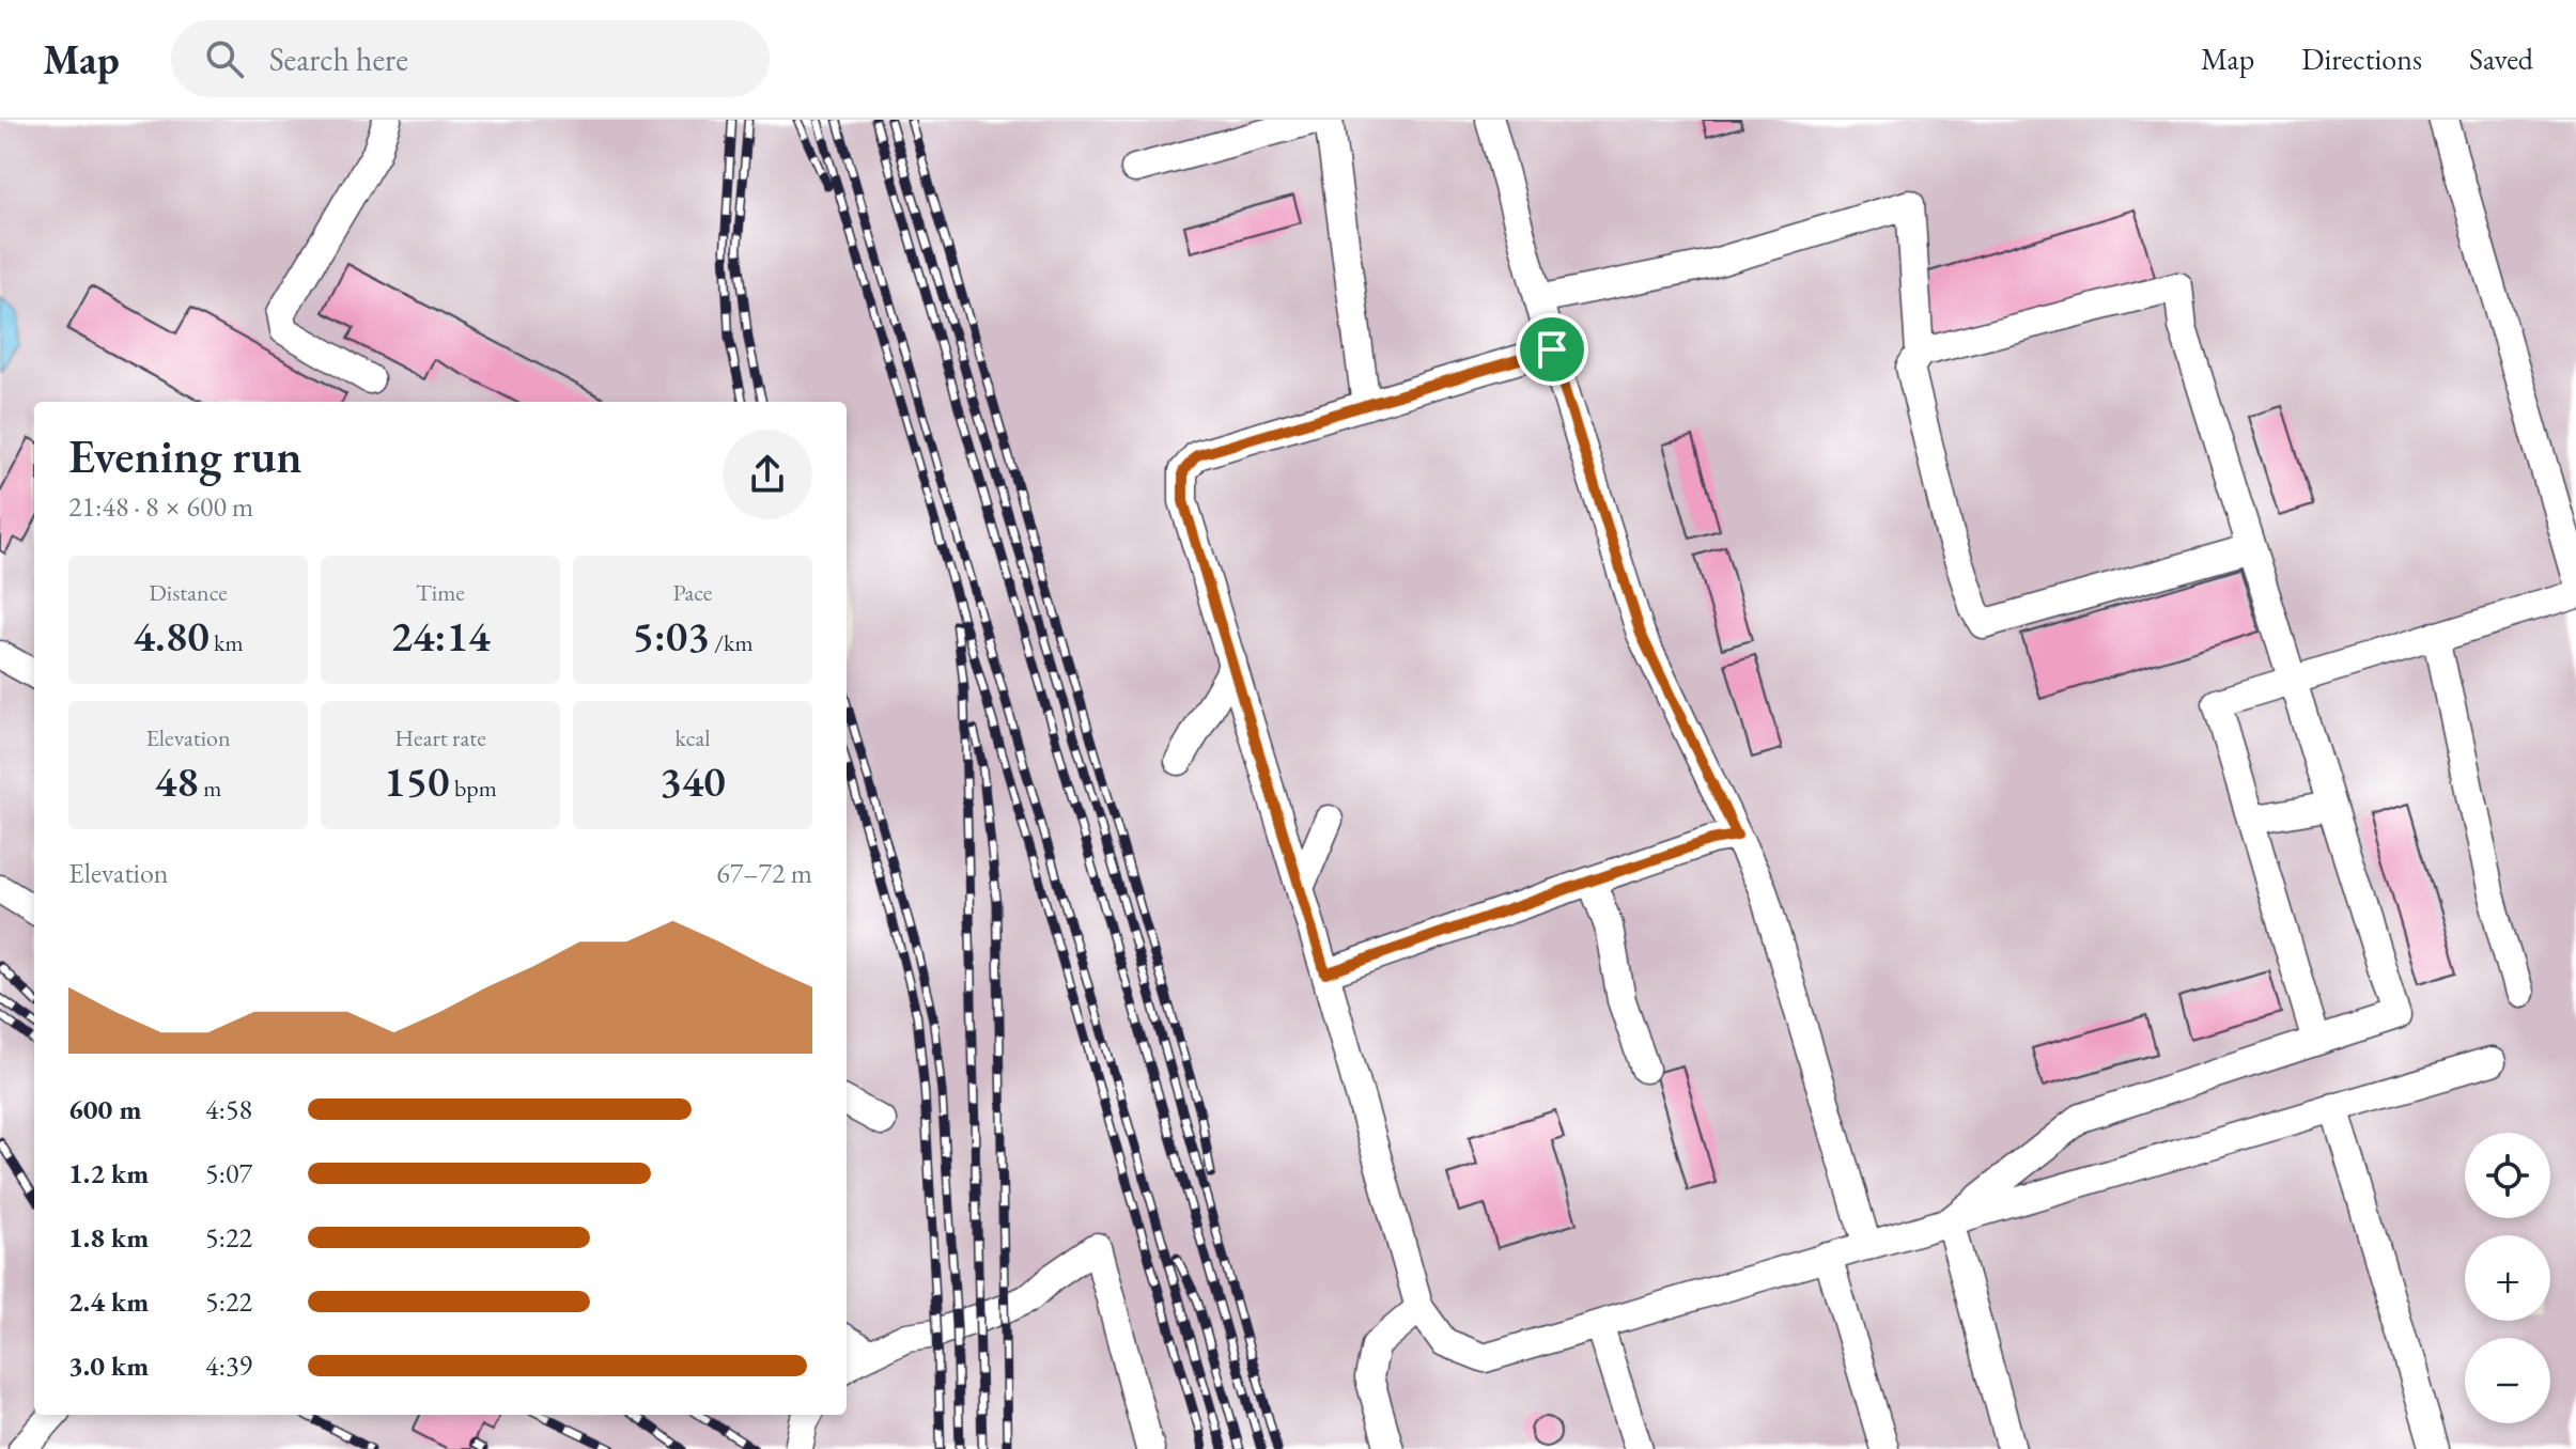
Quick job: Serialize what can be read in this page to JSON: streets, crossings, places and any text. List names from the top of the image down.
{
  "page": {
    "header": "Map",
    "search": "Search here",
    "nav": ["Map", "Directions", "Saved"],
    "heading": ["Evening run", "21:48 · 8 × 600 m"],
    "stats": [
      ["Distance", "4.80 km"],
      ["Time", "24:14"],
      ["Pace", "5:03 /km"],
      ["Elevation", "48 m"],
      ["Heart rate", "150 bpm"],
      ["kcal", "340"]
    ],
    "chart": ["Elevation", "67–72 m"],
    "list": [
      {
        "name": "600 m",
        "note": "4:58"
      },
      {
        "name": "1.2 km",
        "note": "5:07"
      },
      {
        "name": "1.8 km",
        "note": "5:22"
      },
      {
        "name": "2.4 km",
        "note": "5:22"
      },
      {
        "name": "3.0 km",
        "note": "4:39"
      }
    ],
    "map_buttons": ["+", "−"]
  }
}
